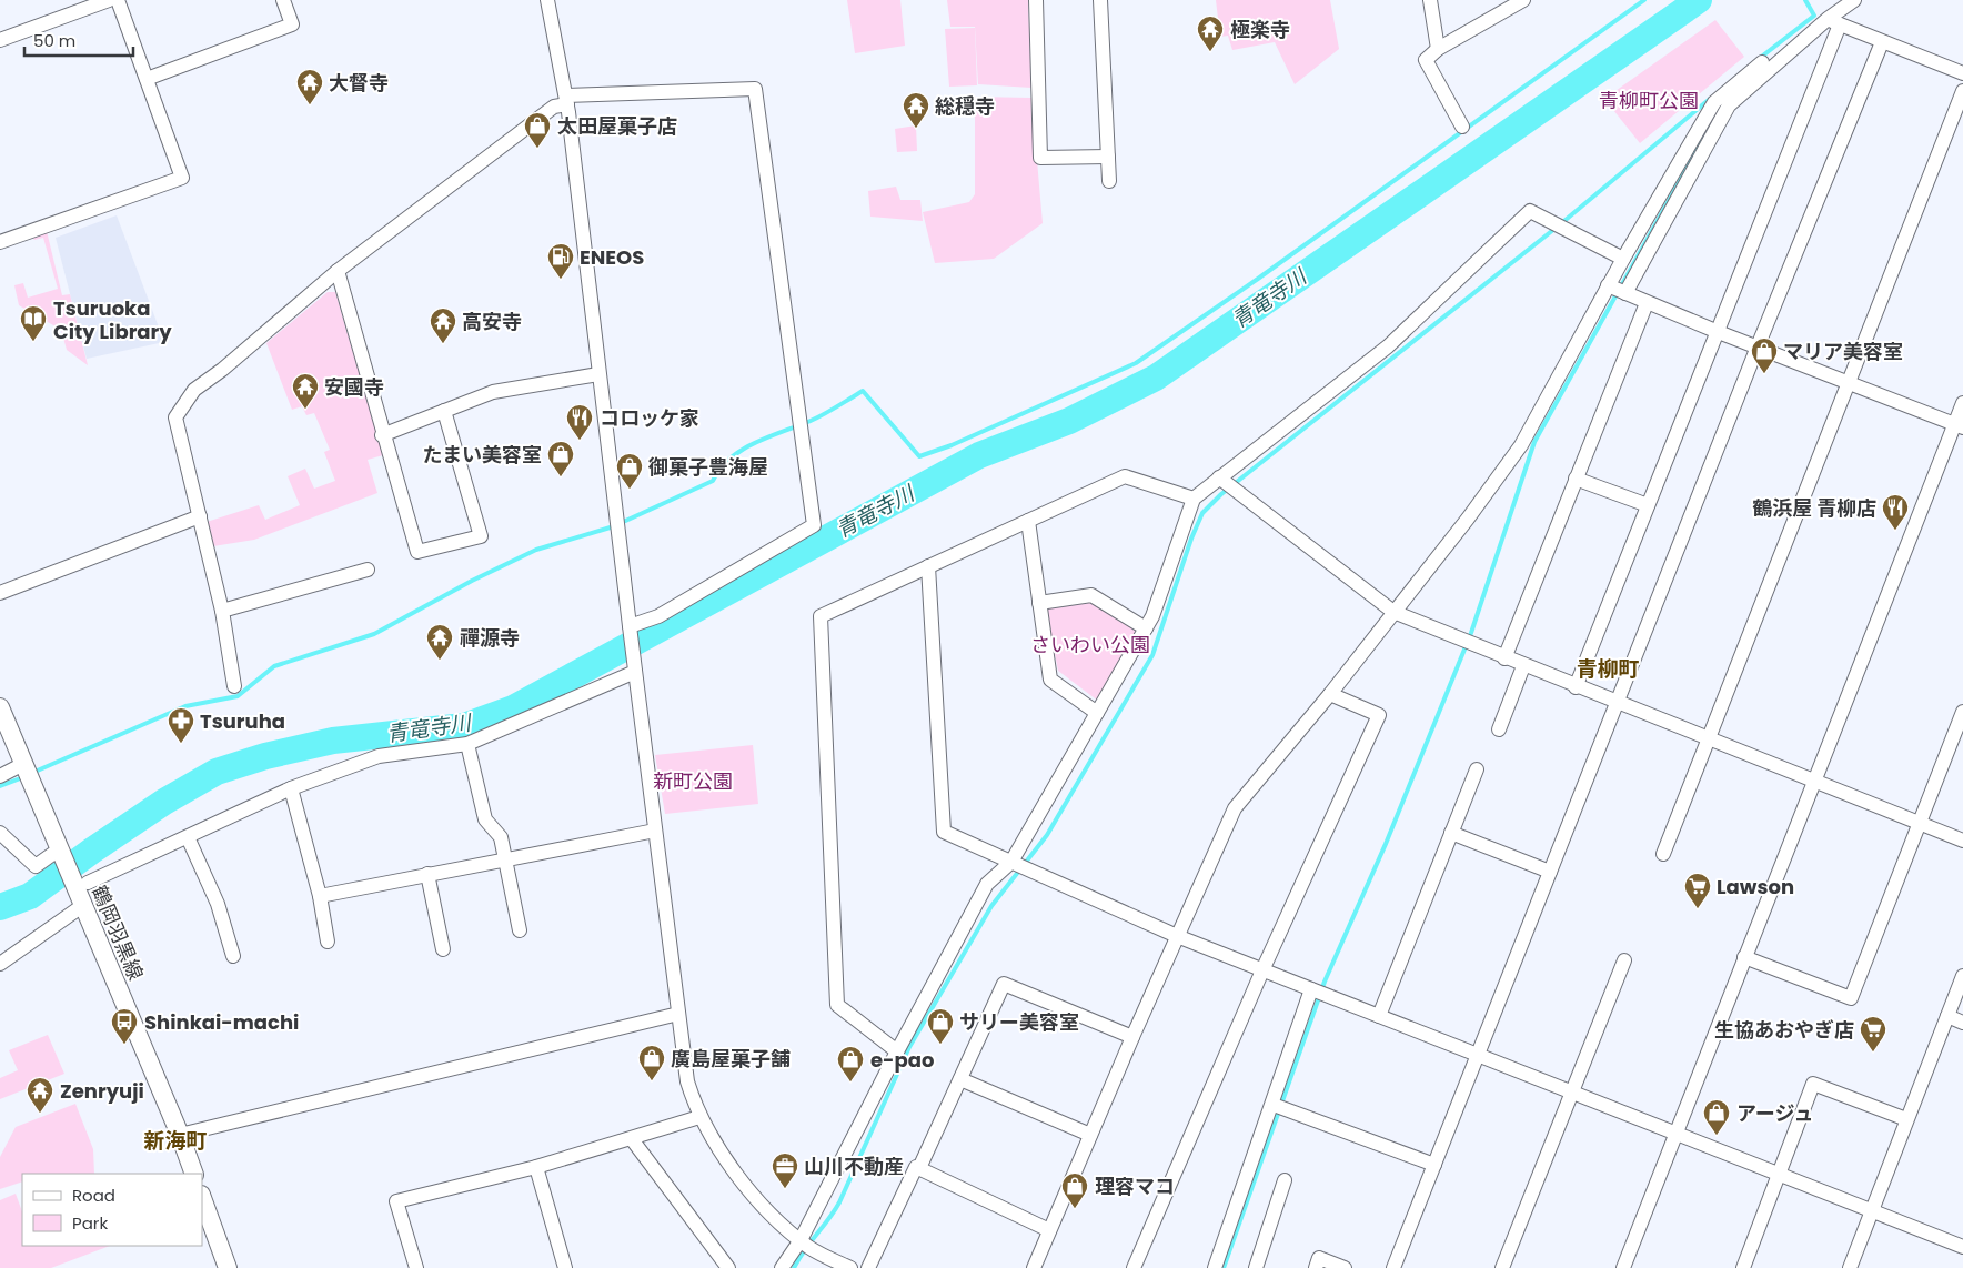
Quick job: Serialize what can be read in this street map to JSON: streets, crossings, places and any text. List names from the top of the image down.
{
  "streets": {
    "main road": ["鶴岡羽黒線"]
  },
  "districts": ["青柳町", "新海町"],
  "water": ["青竜寺川"],
  "parks": ["青柳町公園", "さいわい公園", "新町公園"],
  "places": {
    "temple": [
      "極楽寺",
      "大督寺",
      "総穏寺",
      "高安寺",
      "安國寺",
      "禪源寺",
      "Zenryuji"
    ],
    "shop": [
      "太田屋菓子店",
      "マリア美容室",
      "たまい美容室",
      "御菓子豊海屋",
      "サリー美容室",
      "廣島屋菓子舗",
      "e-pao",
      "アージュ",
      "理容マコ"
    ],
    "fuel station": ["ENEOS"],
    "library": ["Tsuruoka City Library"],
    "restaurant": ["コロッケ家", "鶴浜屋 青柳店"],
    "pharmacy": ["Tsuruha"],
    "supermarket": ["Lawson", "生協あおやぎ店"],
    "bus stop": ["Shinkai-machi"],
    "office": ["山川不動産"]
  },
  "legend": ["Road", "Park"],
  "scale_bar": "50 m"
}
